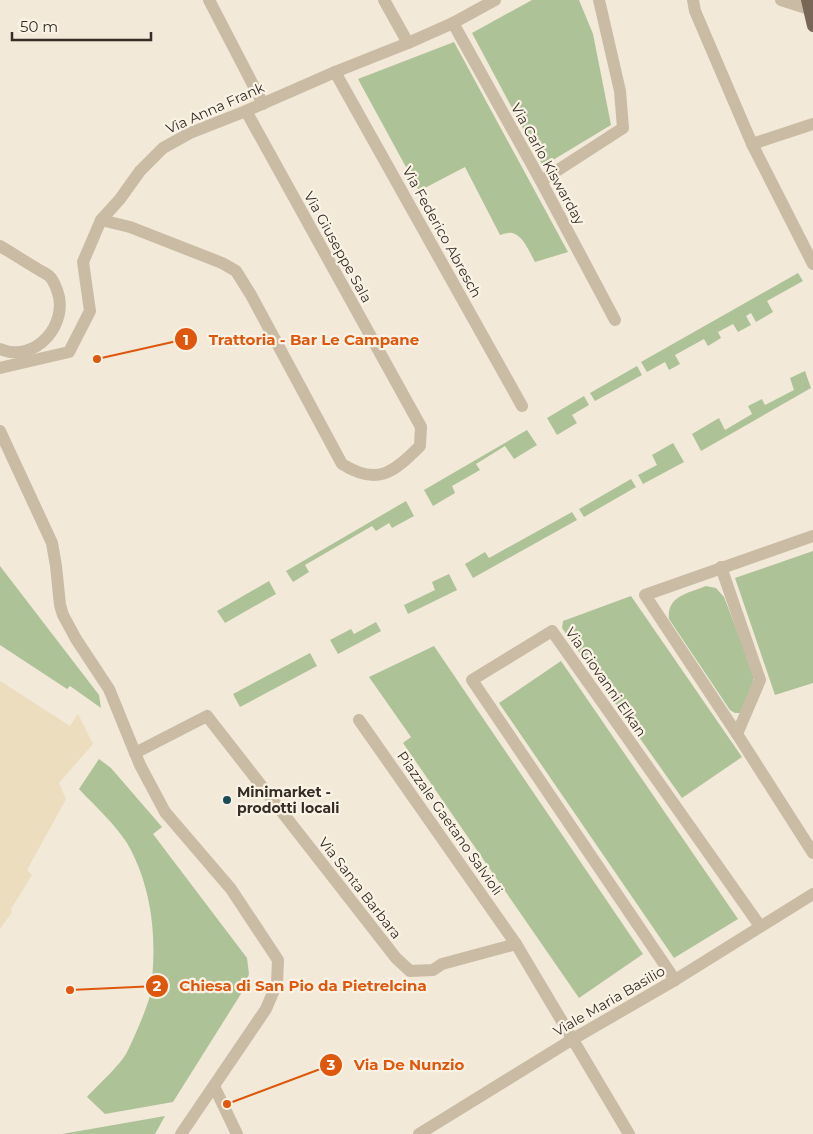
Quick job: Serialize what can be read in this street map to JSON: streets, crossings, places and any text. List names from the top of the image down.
{
  "streets": {
    "street": [
      "Via Anna Frank",
      "Via Carlo Kiswarday",
      "Via Federico Abresch",
      "Via Giuseppe Sala",
      "Via Giovanni Elkan",
      "Piazzale Gaetano Salvioli",
      "Via Santa Barbara",
      "Viale Maria Basilio"
    ]
  },
  "crossings": [
    ["Via Anna Frank", "Via Carlo Kiswarday"],
    ["Via Anna Frank", "Via Federico Abresch"],
    ["Via Anna Frank", "Via Giuseppe Sala"],
    ["Via Giovanni Elkan", "Viale Maria Basilio"],
    ["Piazzale Gaetano Salvioli", "Via Santa Barbara"],
    ["Piazzale Gaetano Salvioli", "Viale Maria Basilio"]
  ],
  "places": [
    "Trattoria - Bar Le Campane",
    "Minimarket - prodotti locali",
    "Chiesa di San Pio da Pietrelcina",
    "Via De Nunzio"
  ],
  "scale_bar": "50 m"
}
